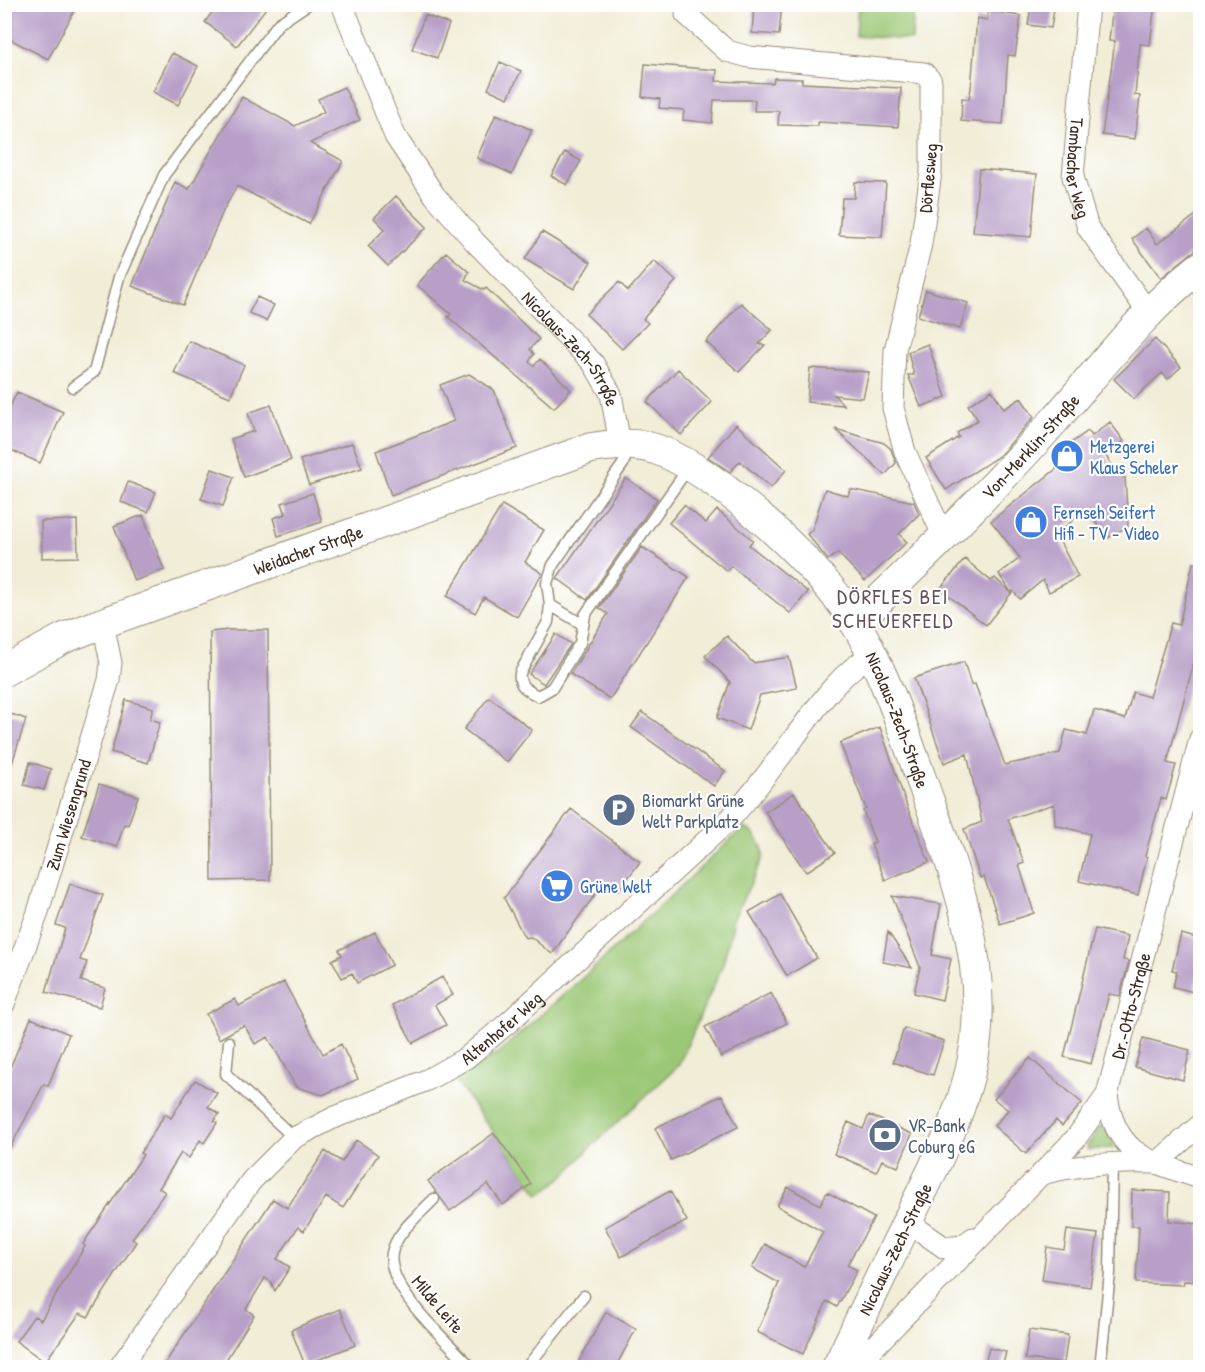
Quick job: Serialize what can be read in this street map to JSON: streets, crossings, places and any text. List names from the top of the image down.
{
  "streets": {
    "street": [
      "Tambacher Weg",
      "Dörflesweg",
      "Nicolaus-Zech-Straße",
      "Von-Merklin-Straße",
      "Weidacher Straße",
      "Zum Wiesengrund",
      "Dr.-Otto-Straße",
      "Altenhofer Weg"
    ],
    "lane": ["Milde Leite"]
  },
  "crossings": [
    ["Tambacher Weg", "Von-Merklin-Straße"],
    ["Dörflesweg", "Von-Merklin-Straße"],
    ["Nicolaus-Zech-Straße", "Von-Merklin-Straße"],
    ["Nicolaus-Zech-Straße", "Weidacher Straße"],
    ["Nicolaus-Zech-Straße", "Dr.-Otto-Straße"],
    ["Nicolaus-Zech-Straße", "Altenhofer Weg"],
    ["Weidacher Straße", "Zum Wiesengrund"]
  ],
  "districts": ["DÖRFLES BEI SCHEUERFELD"],
  "places": {
    "shop": ["Metzgerei Klaus Scheler", "Fernseh Seifert Hifi - TV - Video"],
    "parking": ["Biomarkt Grüne Welt Parkplatz"],
    "supermarket": ["Grüne Welt"],
    "bank": ["VR-Bank Coburg eG"]
  }
}
